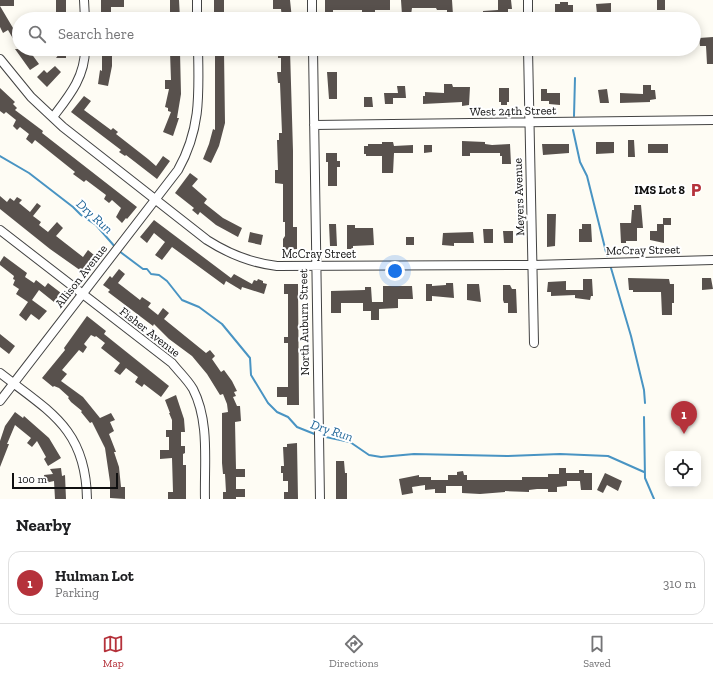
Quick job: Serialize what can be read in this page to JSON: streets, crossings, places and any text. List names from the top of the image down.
{
  "streets": {
    "street": [
      "West 24th Street",
      "Meyers Avenue",
      "McCray Street",
      "Allison Avenue",
      "North Auburn Street",
      "Fisher Avenue"
    ]
  },
  "crossings": [
    ["West 24th Street", "Meyers Avenue"],
    ["West 24th Street", "North Auburn Street"],
    ["Meyers Avenue", "McCray Street"],
    ["McCray Street", "Allison Avenue"],
    ["McCray Street", "North Auburn Street"],
    ["Allison Avenue", "Fisher Avenue"]
  ],
  "water": ["Dry Run"],
  "places": {
    "parking": ["IMS Lot 8"]
  },
  "scale_bar": "100 m",
  "page": {
    "search": "Search here",
    "pins": "1",
    "scale": "100 m",
    "heading": "Nearby",
    "list": [
      {
        "mark": "1",
        "name": "Hulman Lot",
        "note": "Parking",
        "value": "310 m"
      }
    ],
    "nav": ["Map", "Directions", "Saved"]
  }
}
